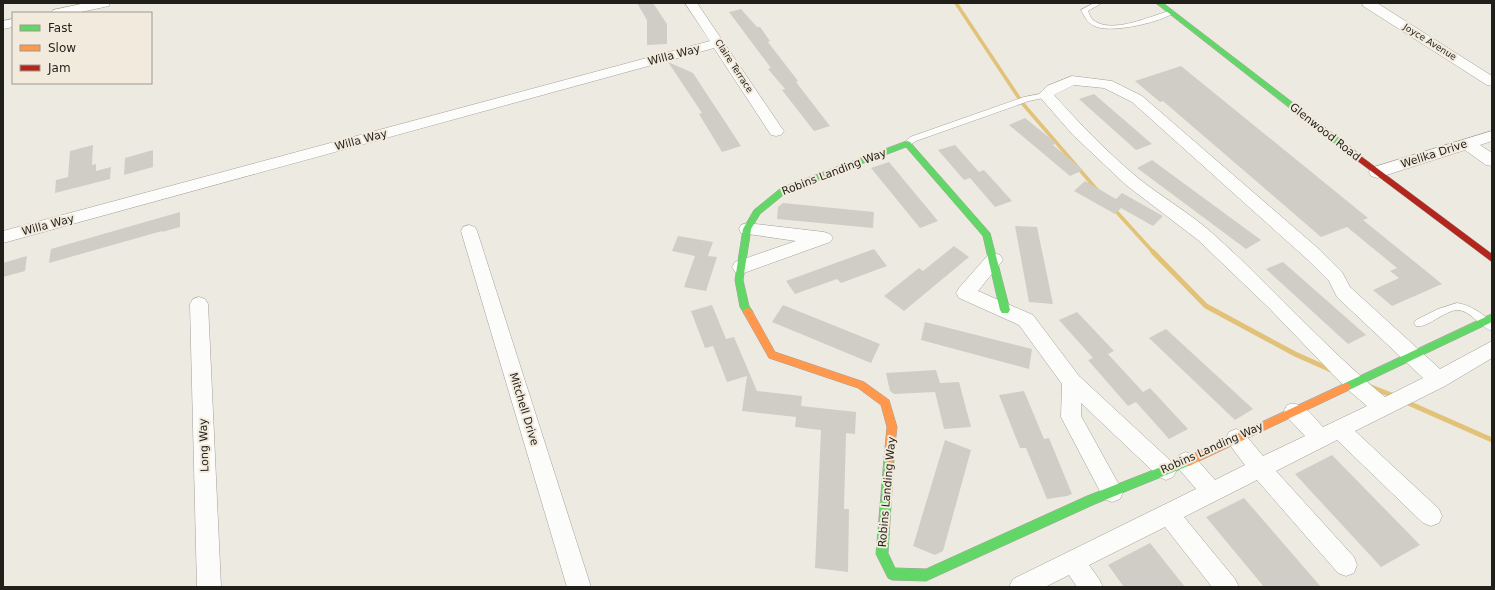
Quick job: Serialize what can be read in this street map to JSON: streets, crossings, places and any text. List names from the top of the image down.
{
  "streets": {
    "street": [
      "Joyce Avenue",
      "Willa Way",
      "Claire Terrace",
      "Glenwood Road",
      "Welika Drive",
      "Robins Landing Way",
      "Mitchell Drive",
      "Long Way"
    ]
  },
  "crossings": [
    ["Willa Way", "Claire Terrace"],
    ["Glenwood Road", "Welika Drive"]
  ],
  "legend": ["Fast", "Slow", "Jam"]
}
